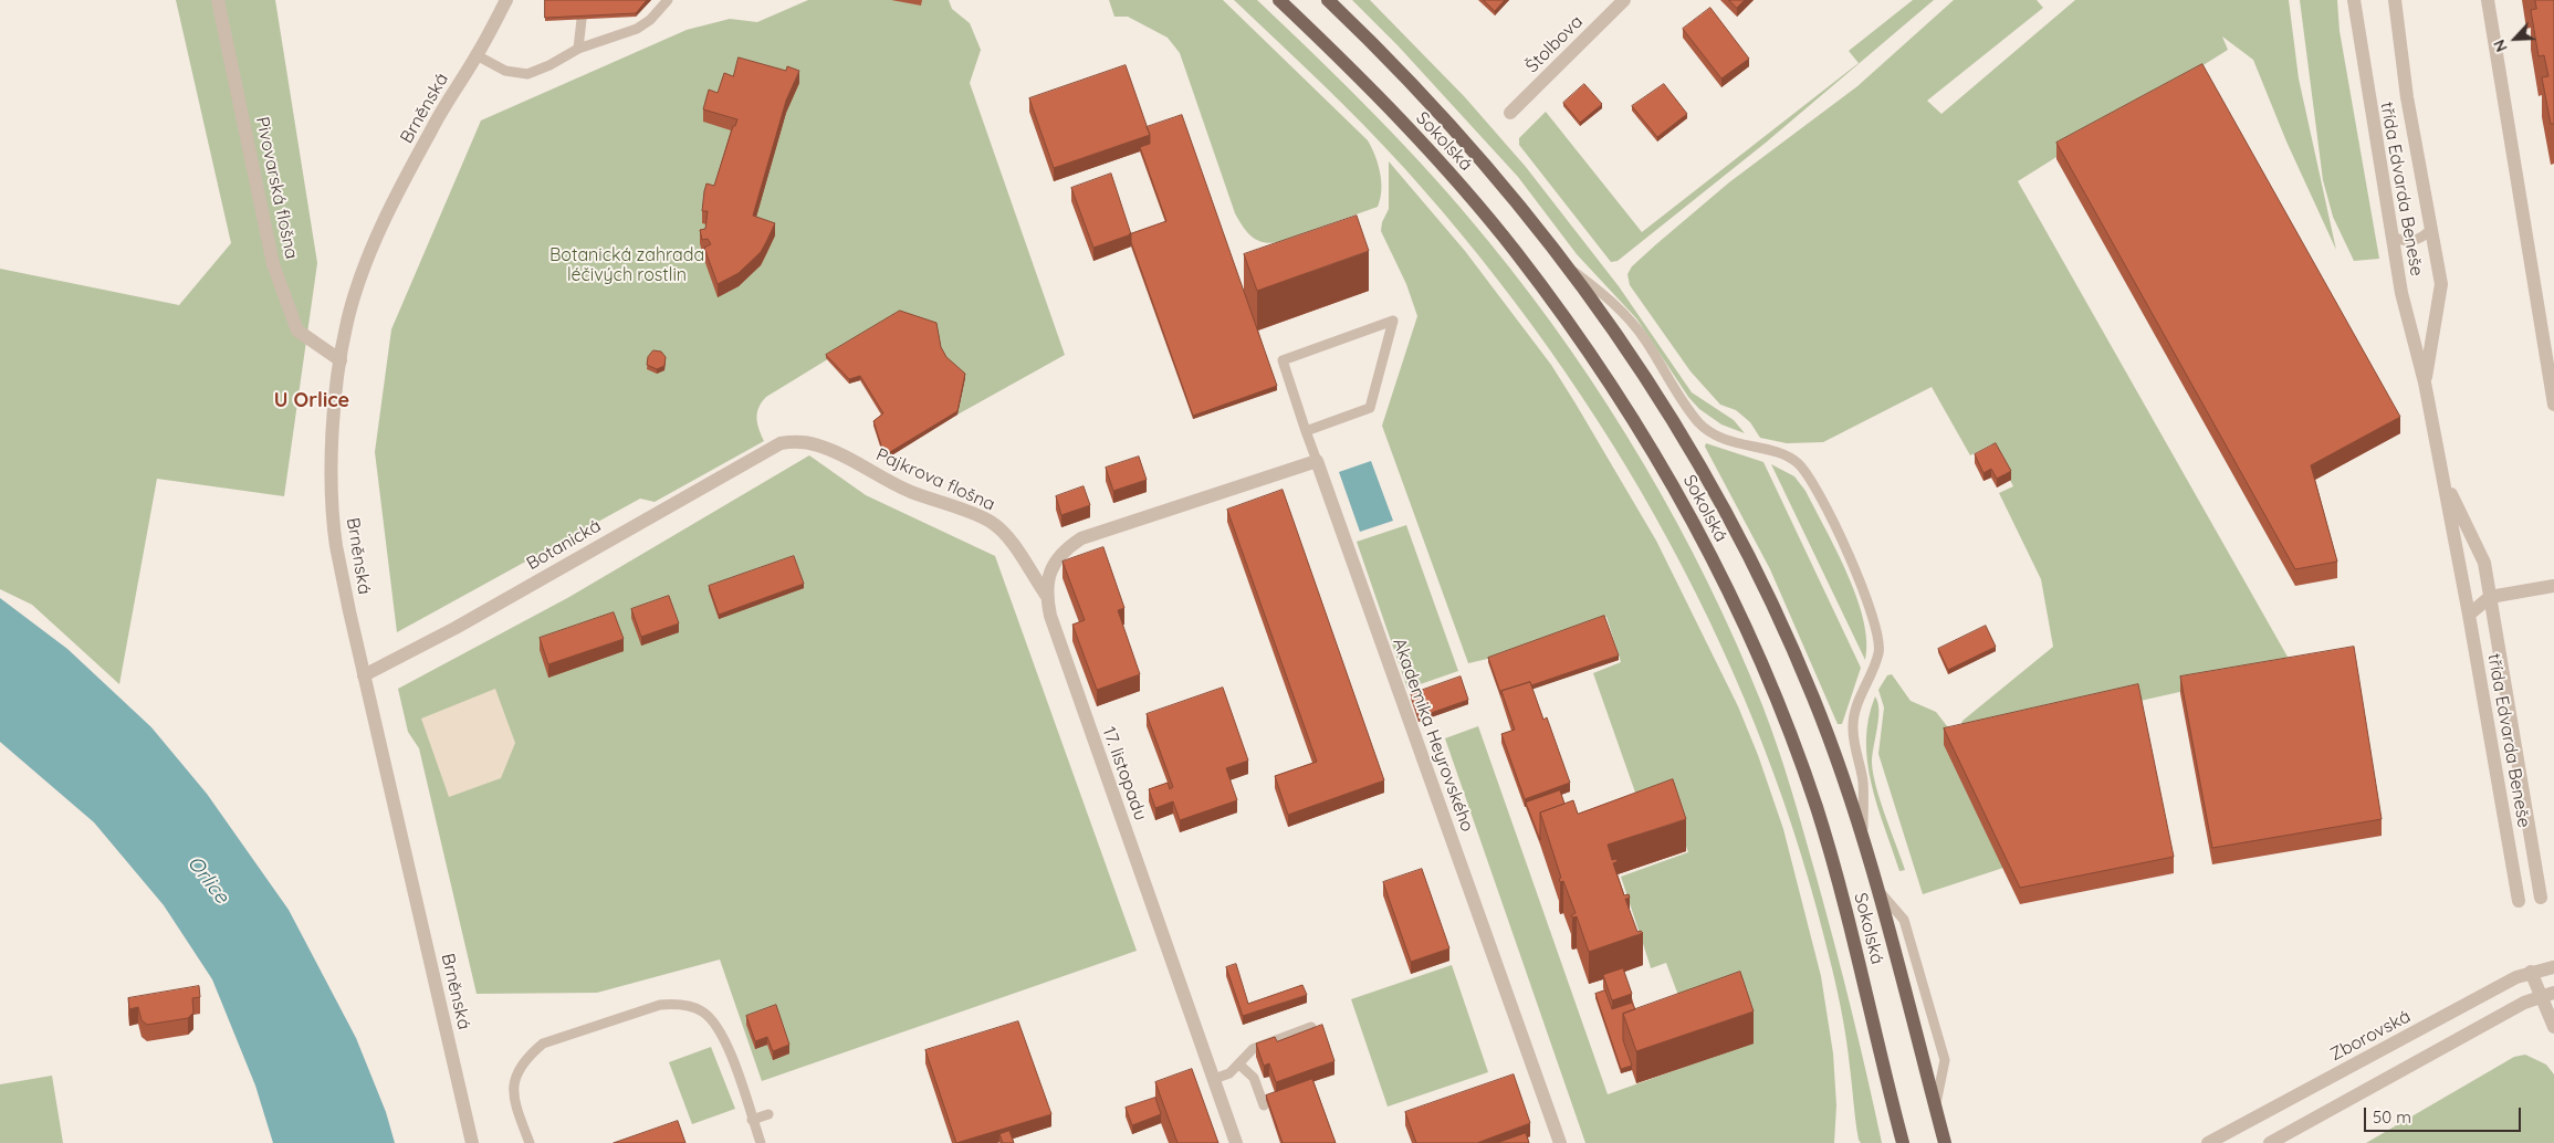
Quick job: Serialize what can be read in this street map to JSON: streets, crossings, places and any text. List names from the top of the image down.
{
  "streets": {
    "main road": ["Sokolská"],
    "street": [
      "Štolbova",
      "Brněnská",
      "Pivovarská flošna",
      "třída Edvarda Beneše",
      "Pajkrova flošna",
      "Botanická",
      "Akademika Heyrovského",
      "17. listopadu",
      "Zborovská"
    ]
  },
  "crossings": [
    ["Brněnská", "Pivovarská flošna"],
    ["Brněnská", "Botanická"],
    ["Pajkrova flošna", "Botanická"],
    ["Pajkrova flošna", "17. listopadu"],
    ["Akademika Heyrovského", "17. listopadu"]
  ],
  "districts": ["U Orlice"],
  "water": ["Orlice"],
  "parks": ["Botanická zahrada léčivých rostlin"],
  "scale_bar": "50 m",
  "north": "bottom left"
}
